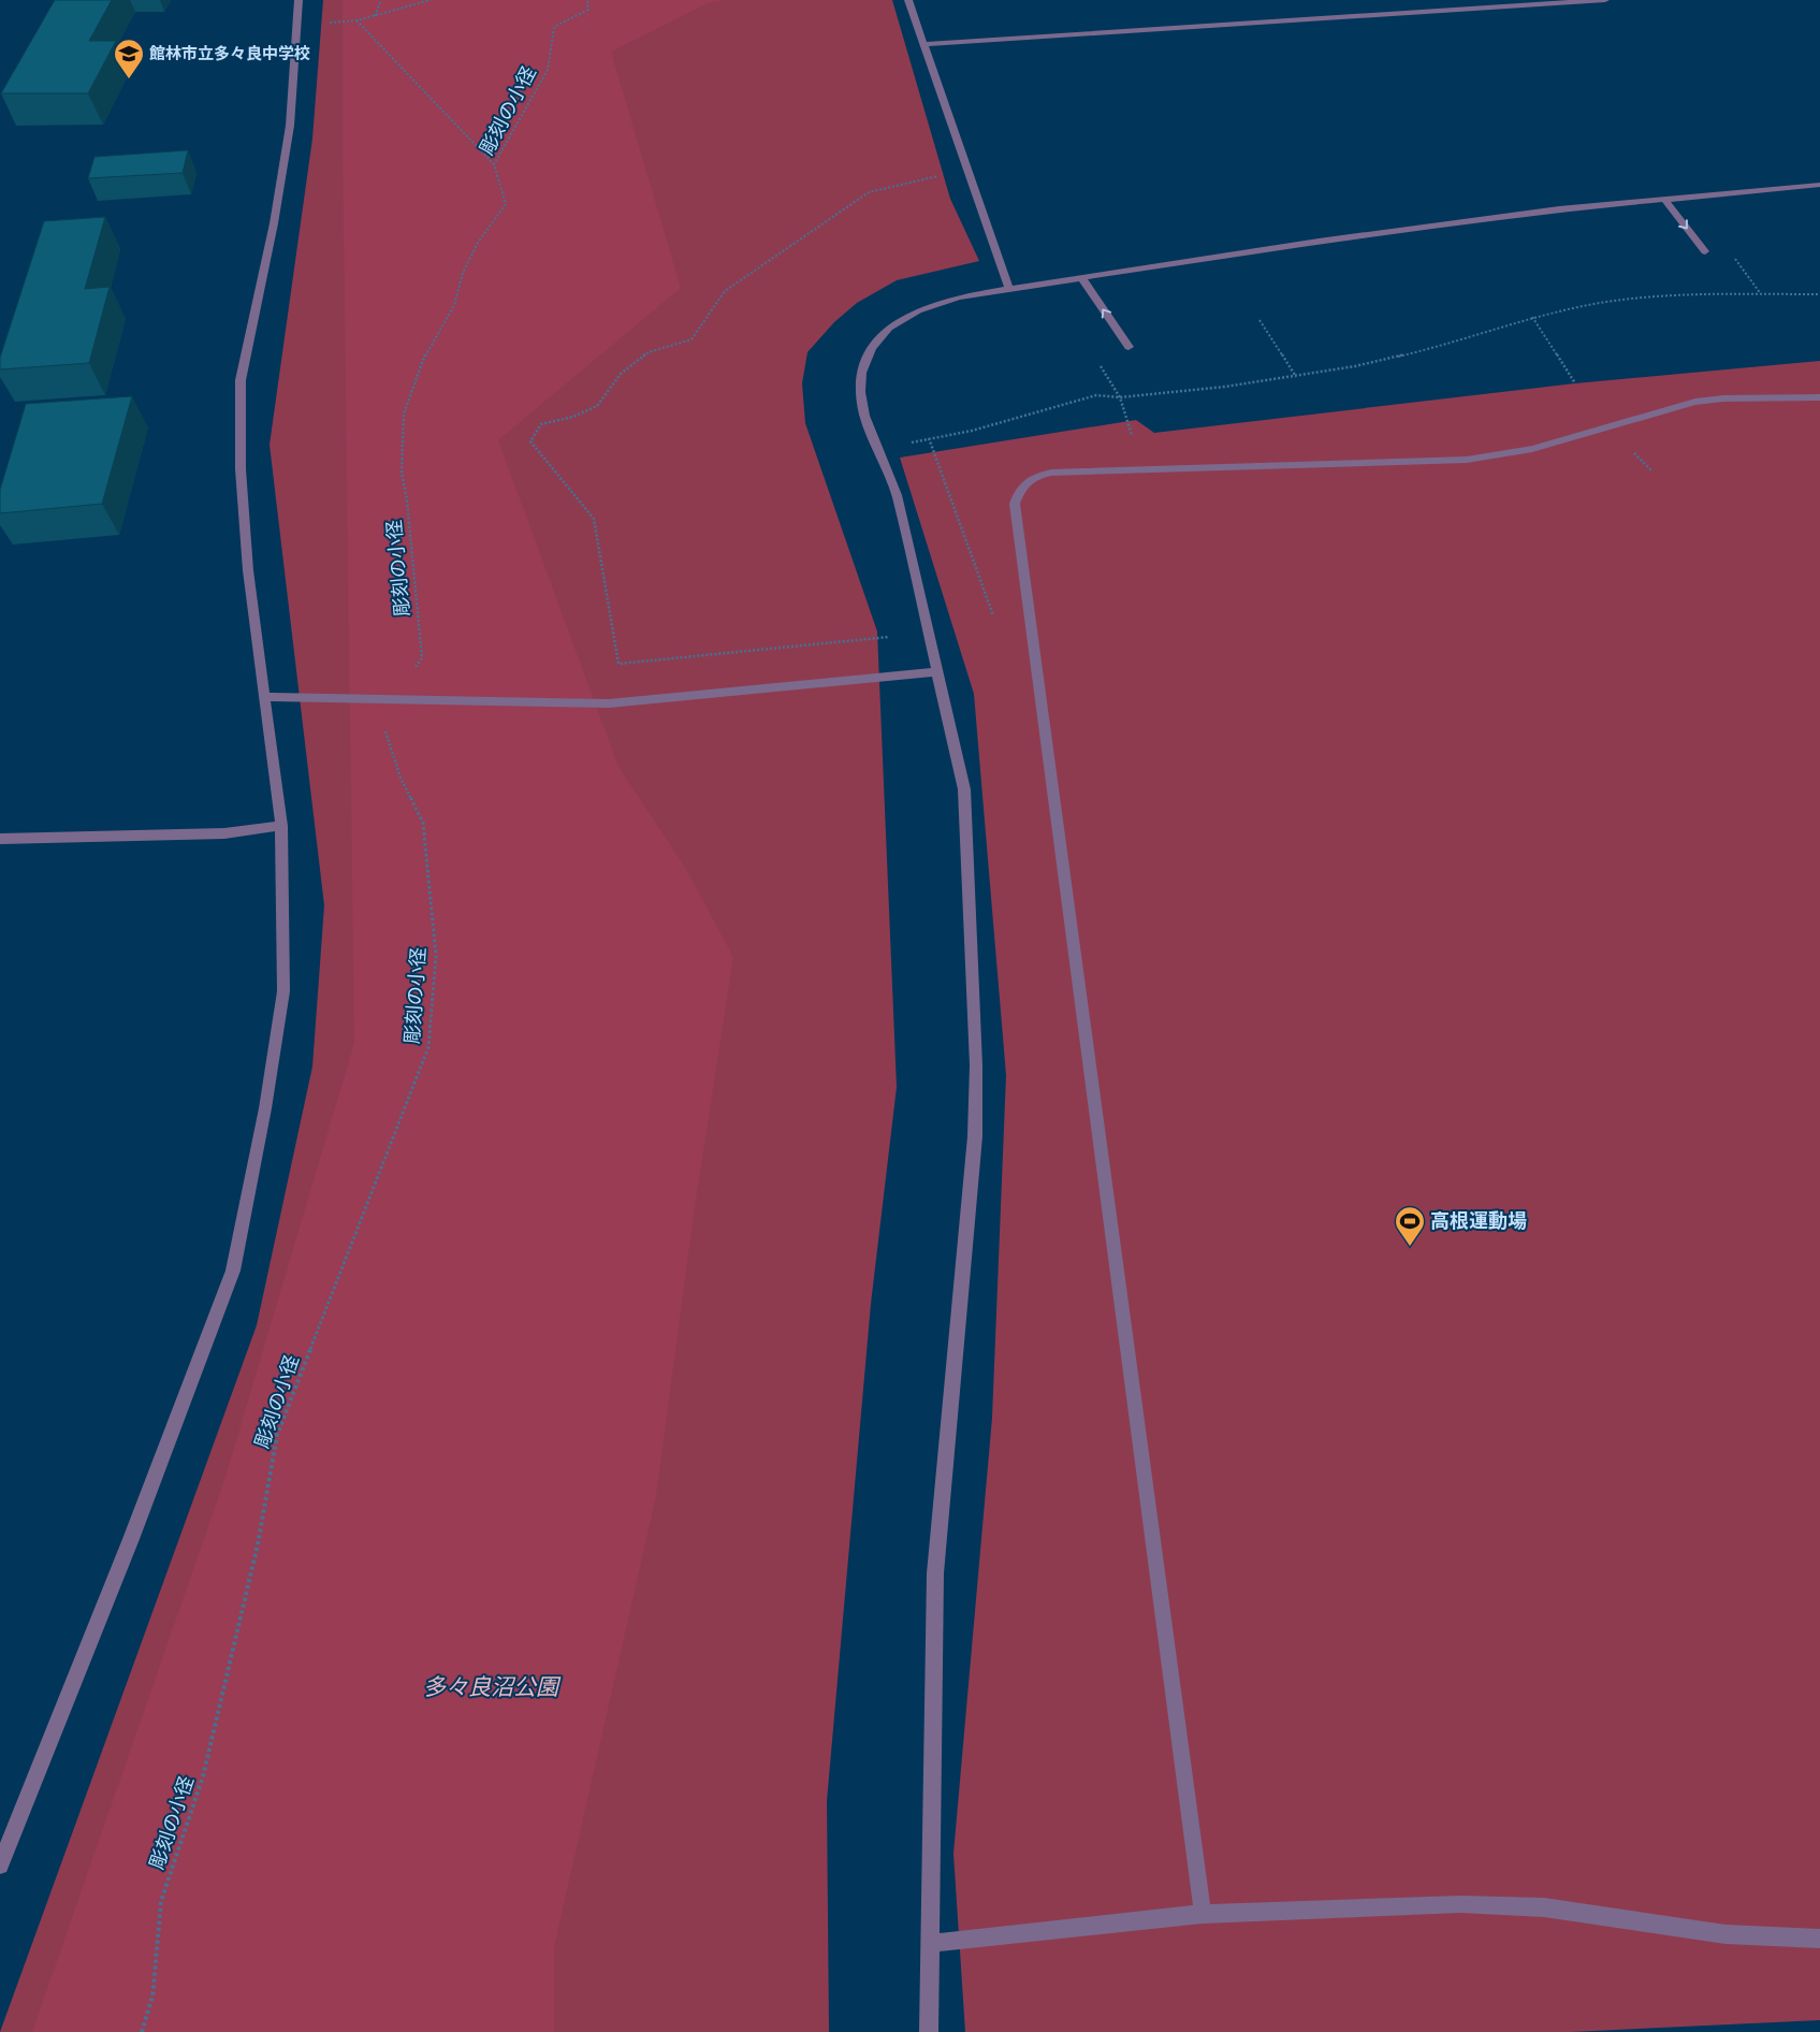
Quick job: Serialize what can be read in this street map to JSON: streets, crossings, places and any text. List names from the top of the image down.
{
  "streets": {
    "path": ["彫刻の小径"]
  },
  "parks": ["多々良沼公園"],
  "places": {
    "school or university": ["館林市立多々良中学校"],
    "sports": ["高根運動場"]
  }
}
